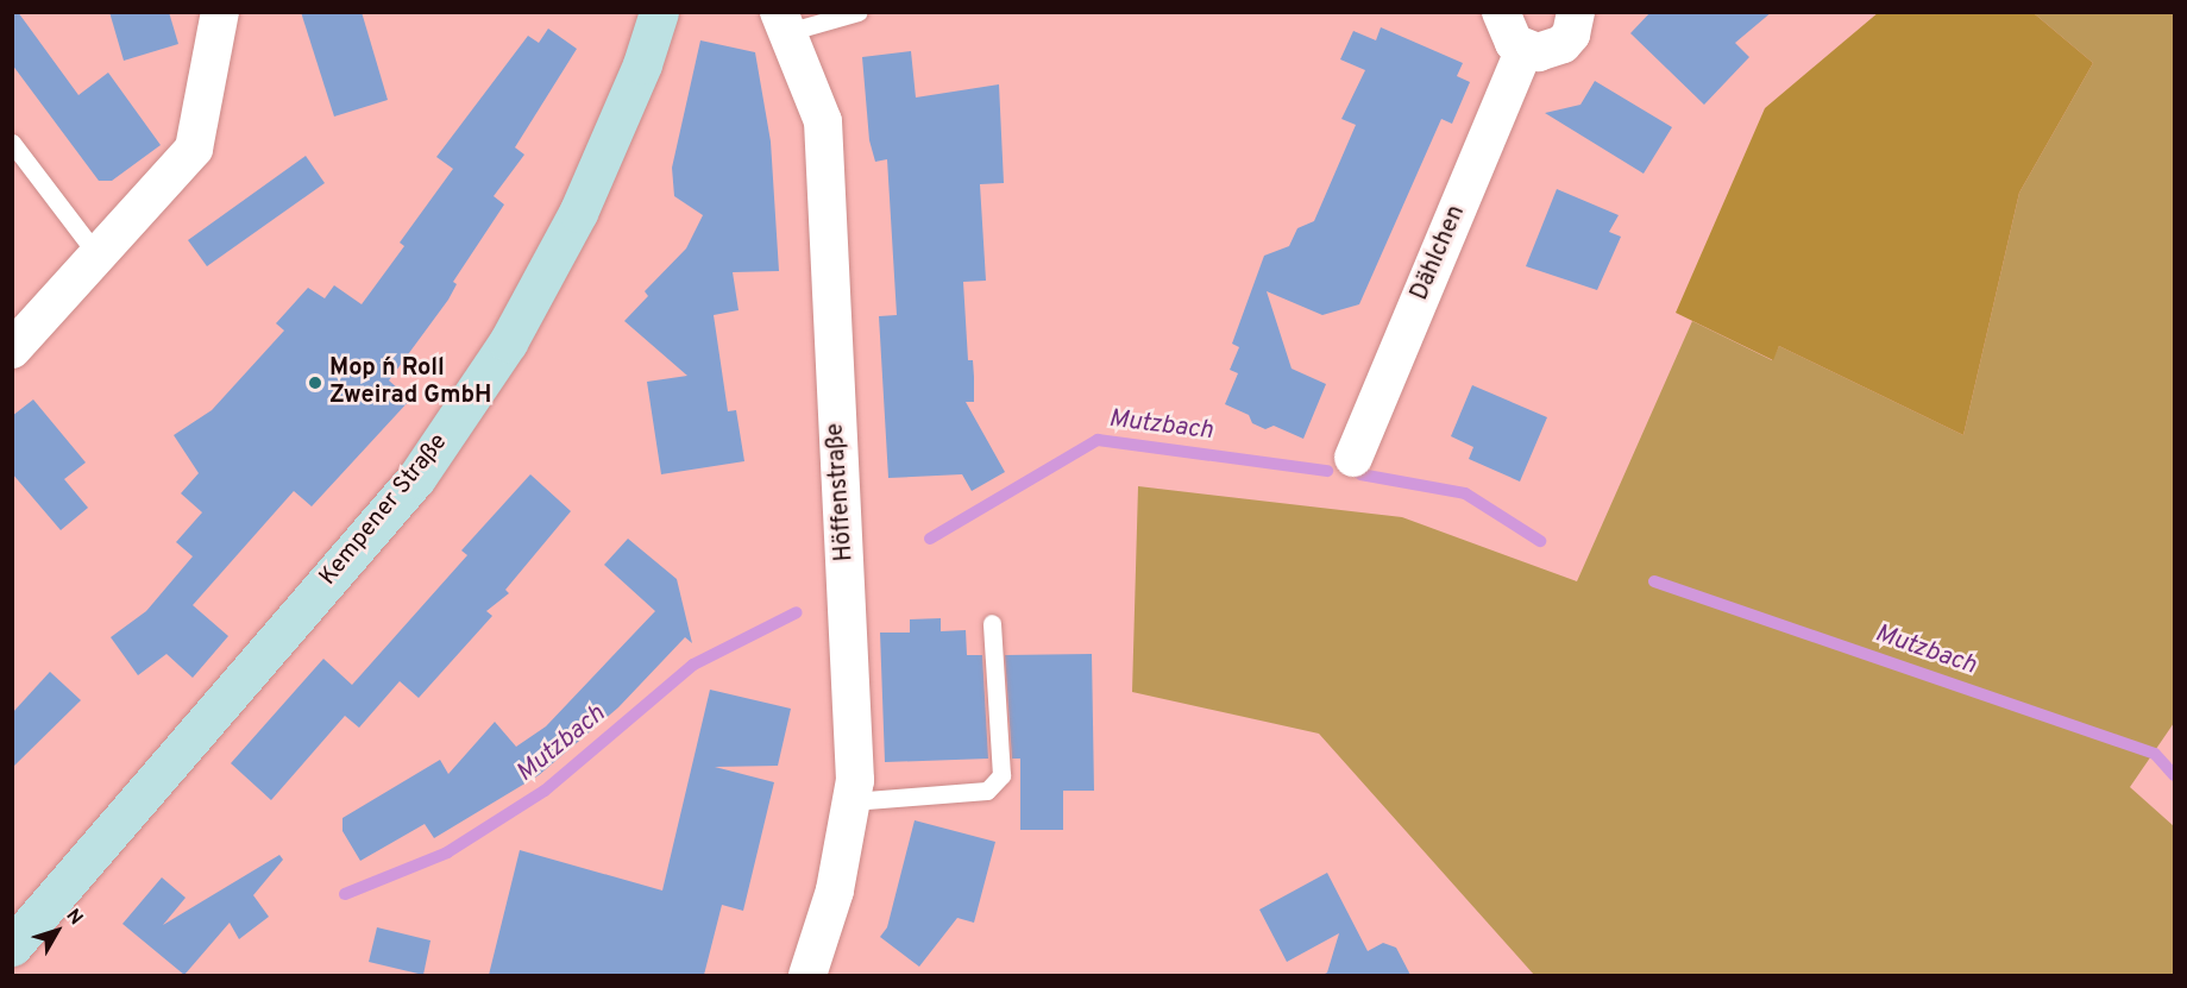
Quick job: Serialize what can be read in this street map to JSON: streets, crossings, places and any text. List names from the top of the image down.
{
  "streets": {
    "main road": ["Kempener Straße"],
    "street": ["Dählchen", "Höffenstraße"]
  },
  "water": ["Mutzbach"],
  "places": ["Mop ´n Roll Zweirad GmbH"],
  "north": "top right"
}
